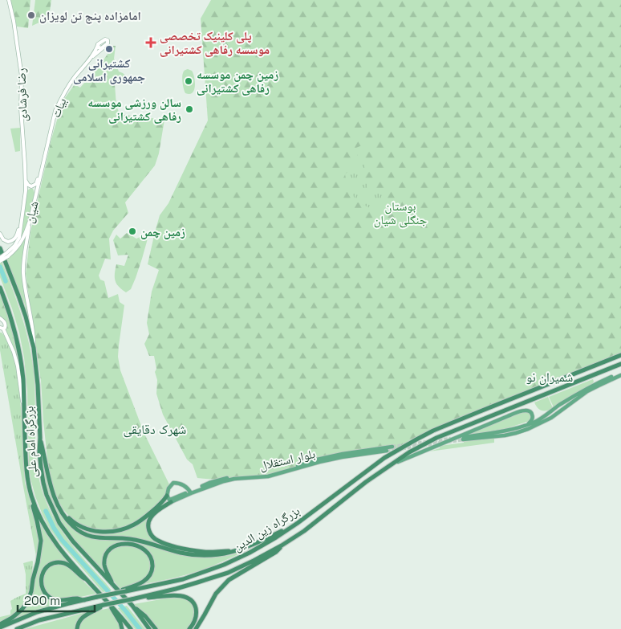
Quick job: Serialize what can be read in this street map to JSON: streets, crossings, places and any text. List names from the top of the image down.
{
  "streets": {
    "highway": ["بزرگراه امام علی", "بزرگراه زین الدین"],
    "main road": [
      "رضا فرشادی",
      "بیات",
      "شیان",
      "بلوار استقلال"
    ]
  },
  "crossings": [
    ["بیات", "شیان"]
  ],
  "districts": ["شمیران نو", "شهرک دقایقی"],
  "parks": ["بوستان جنگلی شیان"],
  "places": {
    "other": [
      "امامزاده پنج تن لویزان",
      "کشتیرانی جمهوری اسلامی",
      "زمین چمن موسسه رفاهی کشتیرانی",
      "سالن ورزشی موسسه رفاهی کشتیرانی",
      "زمین چمن"
    ],
    "health": ["پلی کلینیک تخصصی موسسه رفاهی کشتیرانی"]
  },
  "scale_bar": "200 m"
}
